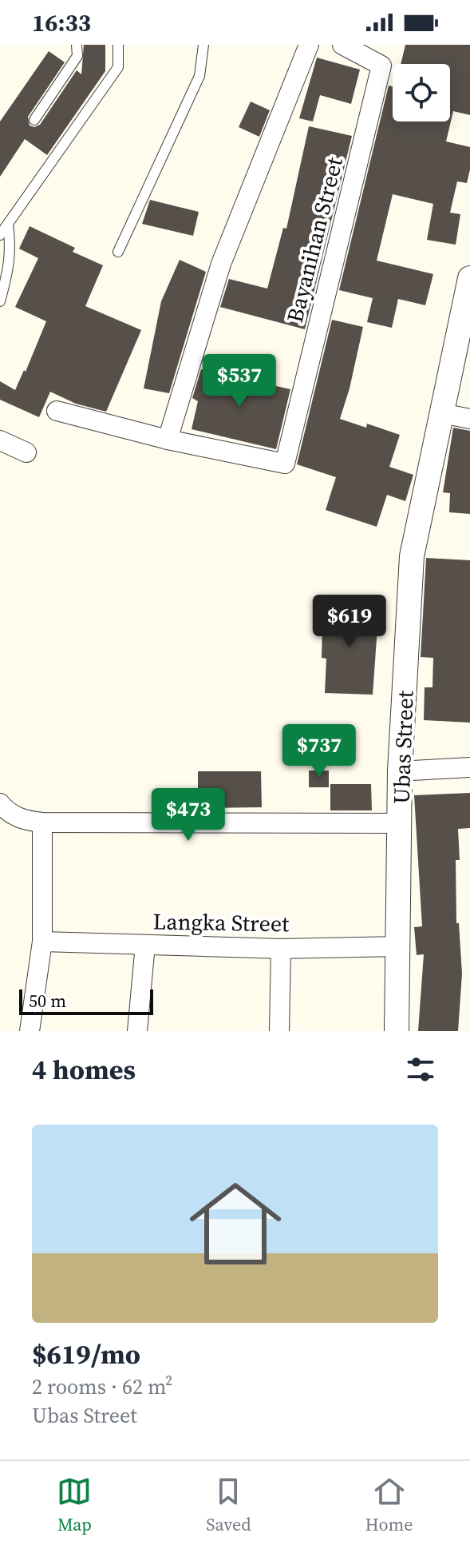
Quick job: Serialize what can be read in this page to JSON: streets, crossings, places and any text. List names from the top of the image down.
{
  "streets": {
    "street": ["Bayanihan Street", "Ubas Street", "Langka Street"]
  },
  "crossings": [
    ["Ubas Street", "Langka Street"]
  ],
  "scale_bar": "50 m",
  "page": {
    "status": "16:33",
    "price": [
      "$537",
      "$619",
      "$737",
      "$473"
    ],
    "scale": "50 m",
    "heading": "4 homes",
    "list": [
      {
        "name": "$619/mo",
        "note": "2 rooms · 62 m² · Ubas Street"
      }
    ],
    "tabs": ["Map", "Saved", "Home"]
  }
}
